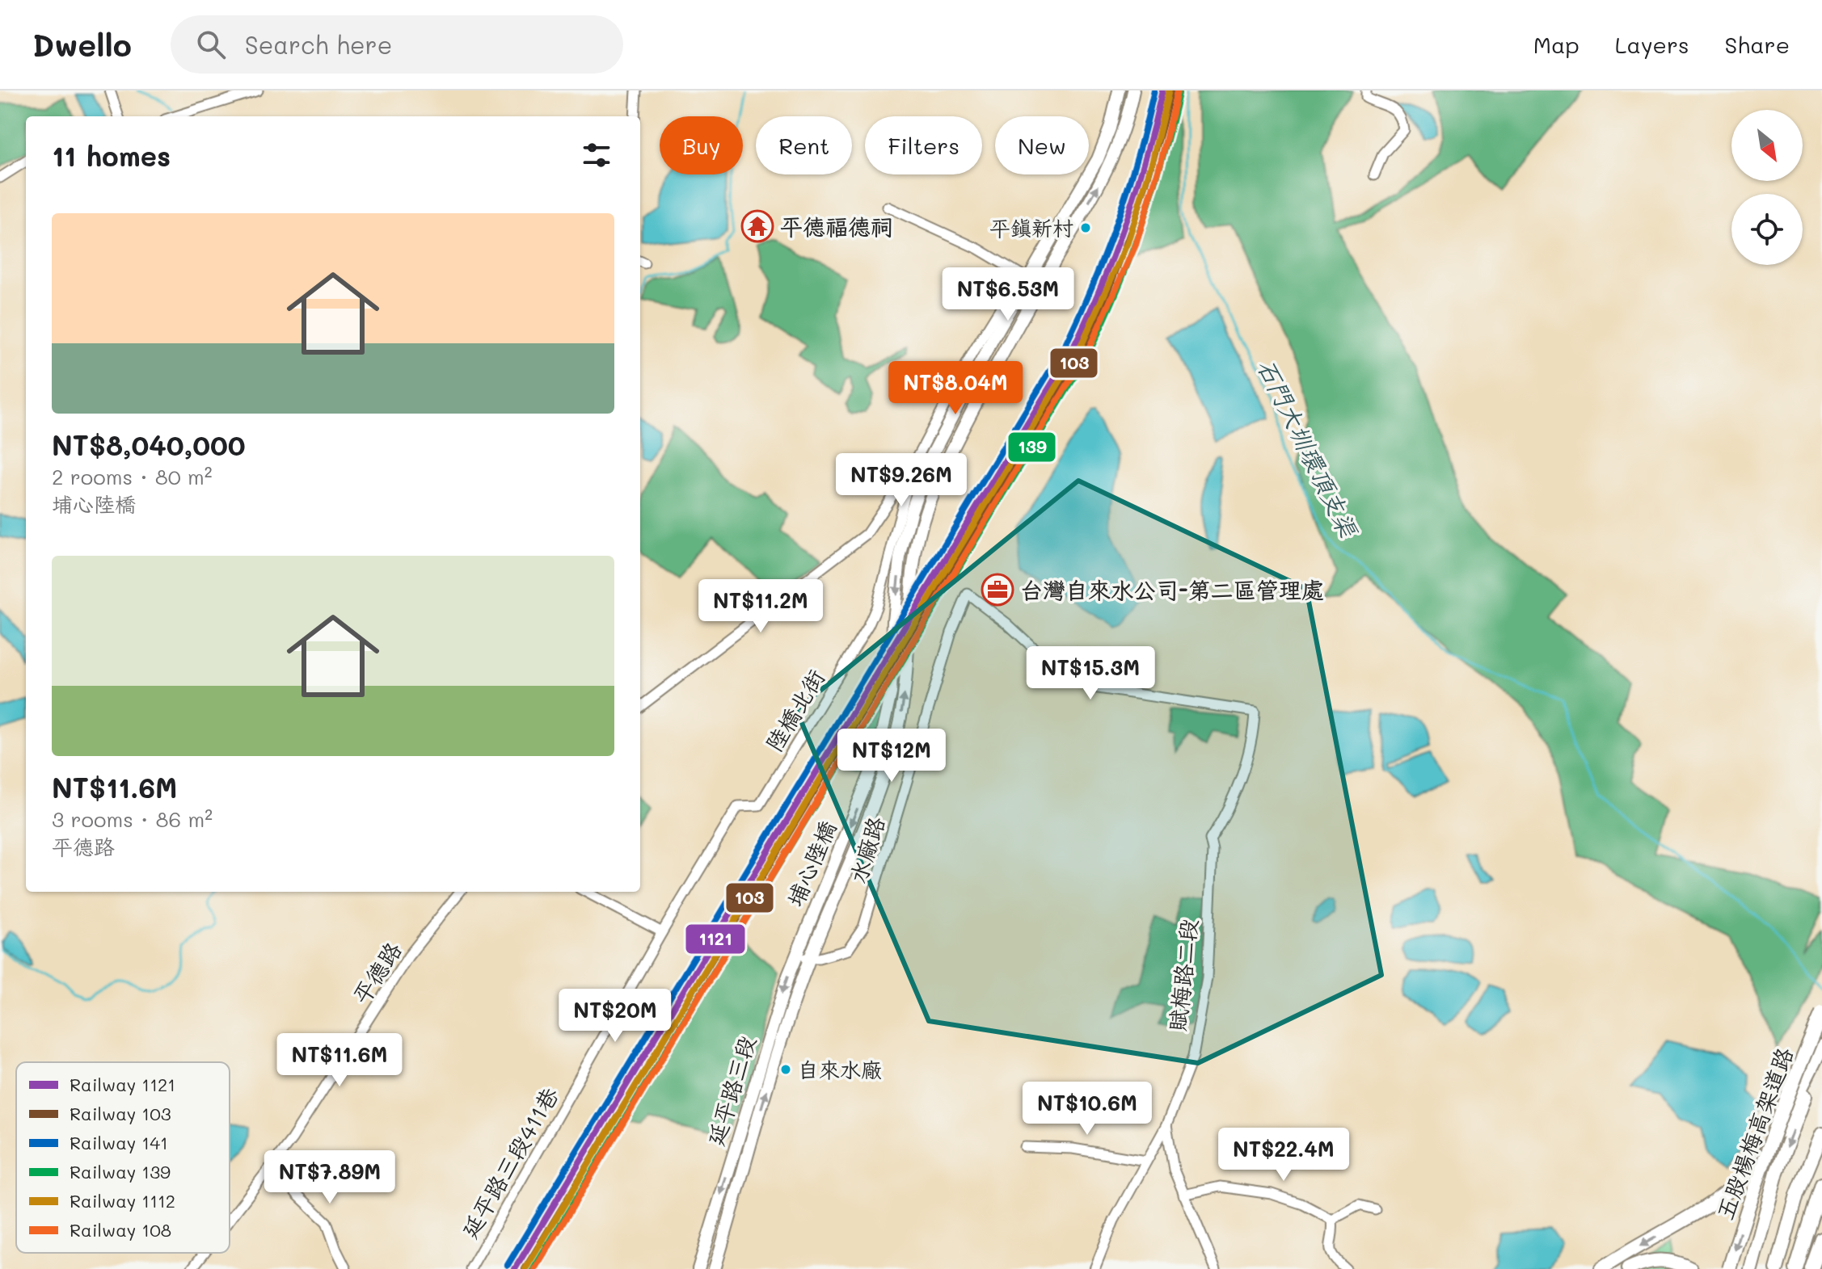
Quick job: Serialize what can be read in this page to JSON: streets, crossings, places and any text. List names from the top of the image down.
{
  "streets": {
    "highway": ["五股楊梅高架道路"],
    "main road": ["埔心陸橋", "延平路三段"],
    "street": [
      "陸橋北街",
      "水廠路",
      "平德路",
      "賦梅路二段",
      "延平路三段411巷"
    ]
  },
  "crossings": [
    ["陸橋北街", "延平路三段411巷"],
    ["水廠路", "賦梅路二段"],
    ["水廠路", "延平路三段"],
    ["埔心陸橋", "延平路三段"]
  ],
  "water": ["石門大圳環頂支渠"],
  "places": {
    "temple": ["平德福德祠"],
    "other": ["平鎮新村", "自來水廠"],
    "office": ["台灣自來水公司-第二區管理處"]
  },
  "lines": [
    "rail line 1121",
    "rail line 141",
    "rail line 1112",
    "rail line 103",
    "rail line 108",
    "rail line 139"
  ],
  "legend": [
    "Railway 1121",
    "Railway 103",
    "Railway 141",
    "Railway 139",
    "Railway 1112",
    "Railway 108"
  ],
  "north": "bottom right",
  "page": {
    "header": "Dwello",
    "search": "Search here",
    "nav": ["Map", "Layers", "Share"],
    "chip": [
      "Buy",
      "Rent",
      "Filters",
      "New"
    ],
    "heading": "11 homes",
    "list": [
      {
        "name": "NT$8,040,000",
        "note": "2 rooms · 80 m² · 埔心陸橋"
      },
      {
        "name": "NT$11.6M",
        "note": "3 rooms · 86 m² · 平德路"
      }
    ],
    "price": [
      "NT$6.53M",
      "NT$8.04M",
      "NT$9.26M",
      "NT$11.2M",
      "NT$15.3M",
      "NT$12M",
      "NT$20M",
      "NT$11.6M",
      "NT$10.6M",
      "NT$22.4M",
      "NT$7.89M"
    ]
  }
}
